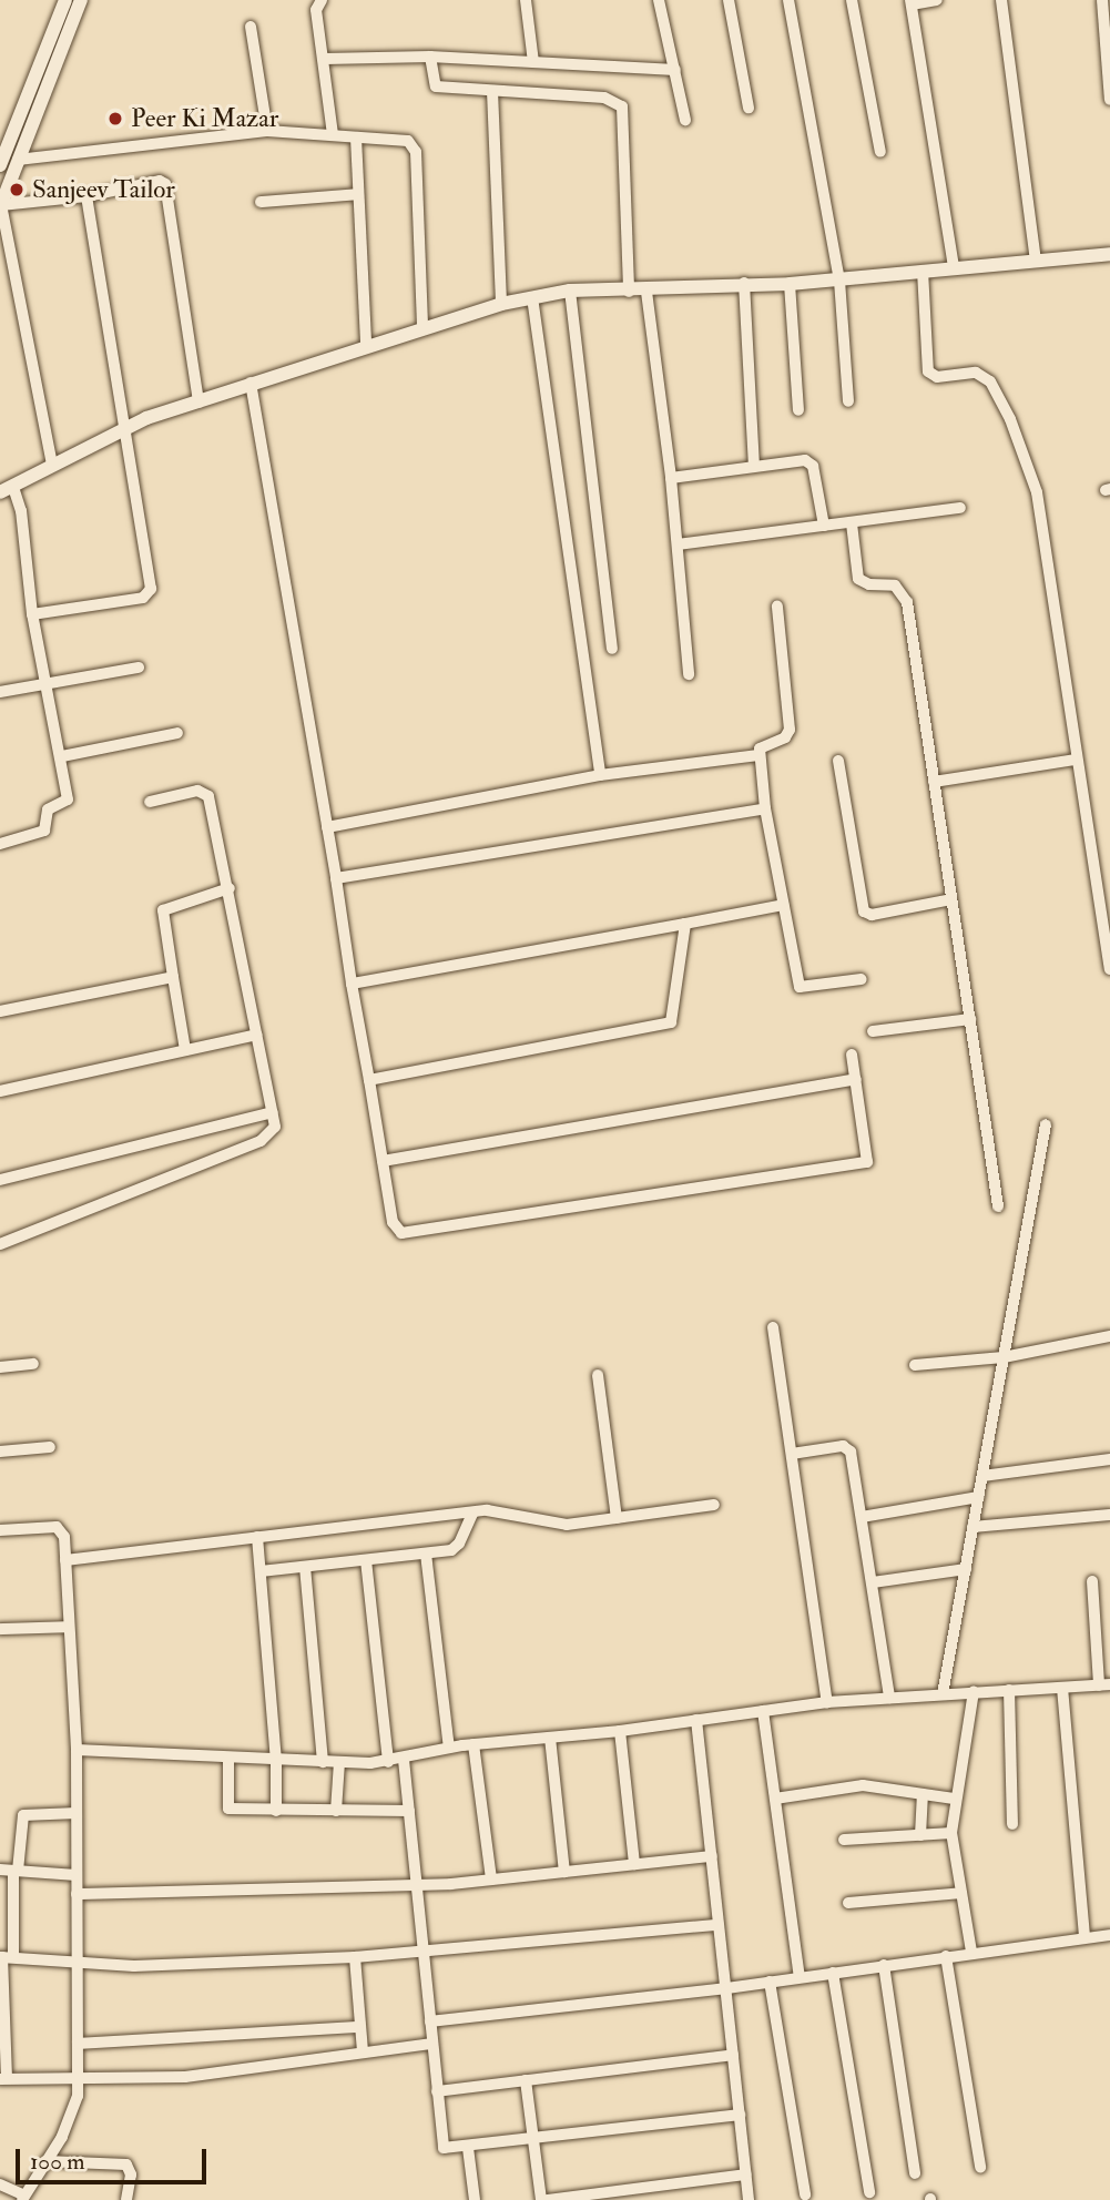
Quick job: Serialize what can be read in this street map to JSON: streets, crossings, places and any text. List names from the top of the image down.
{
  "places": ["Peer Ki Mazar", "Sanjeev Tailor"],
  "scale_bar": "100 m"
}
